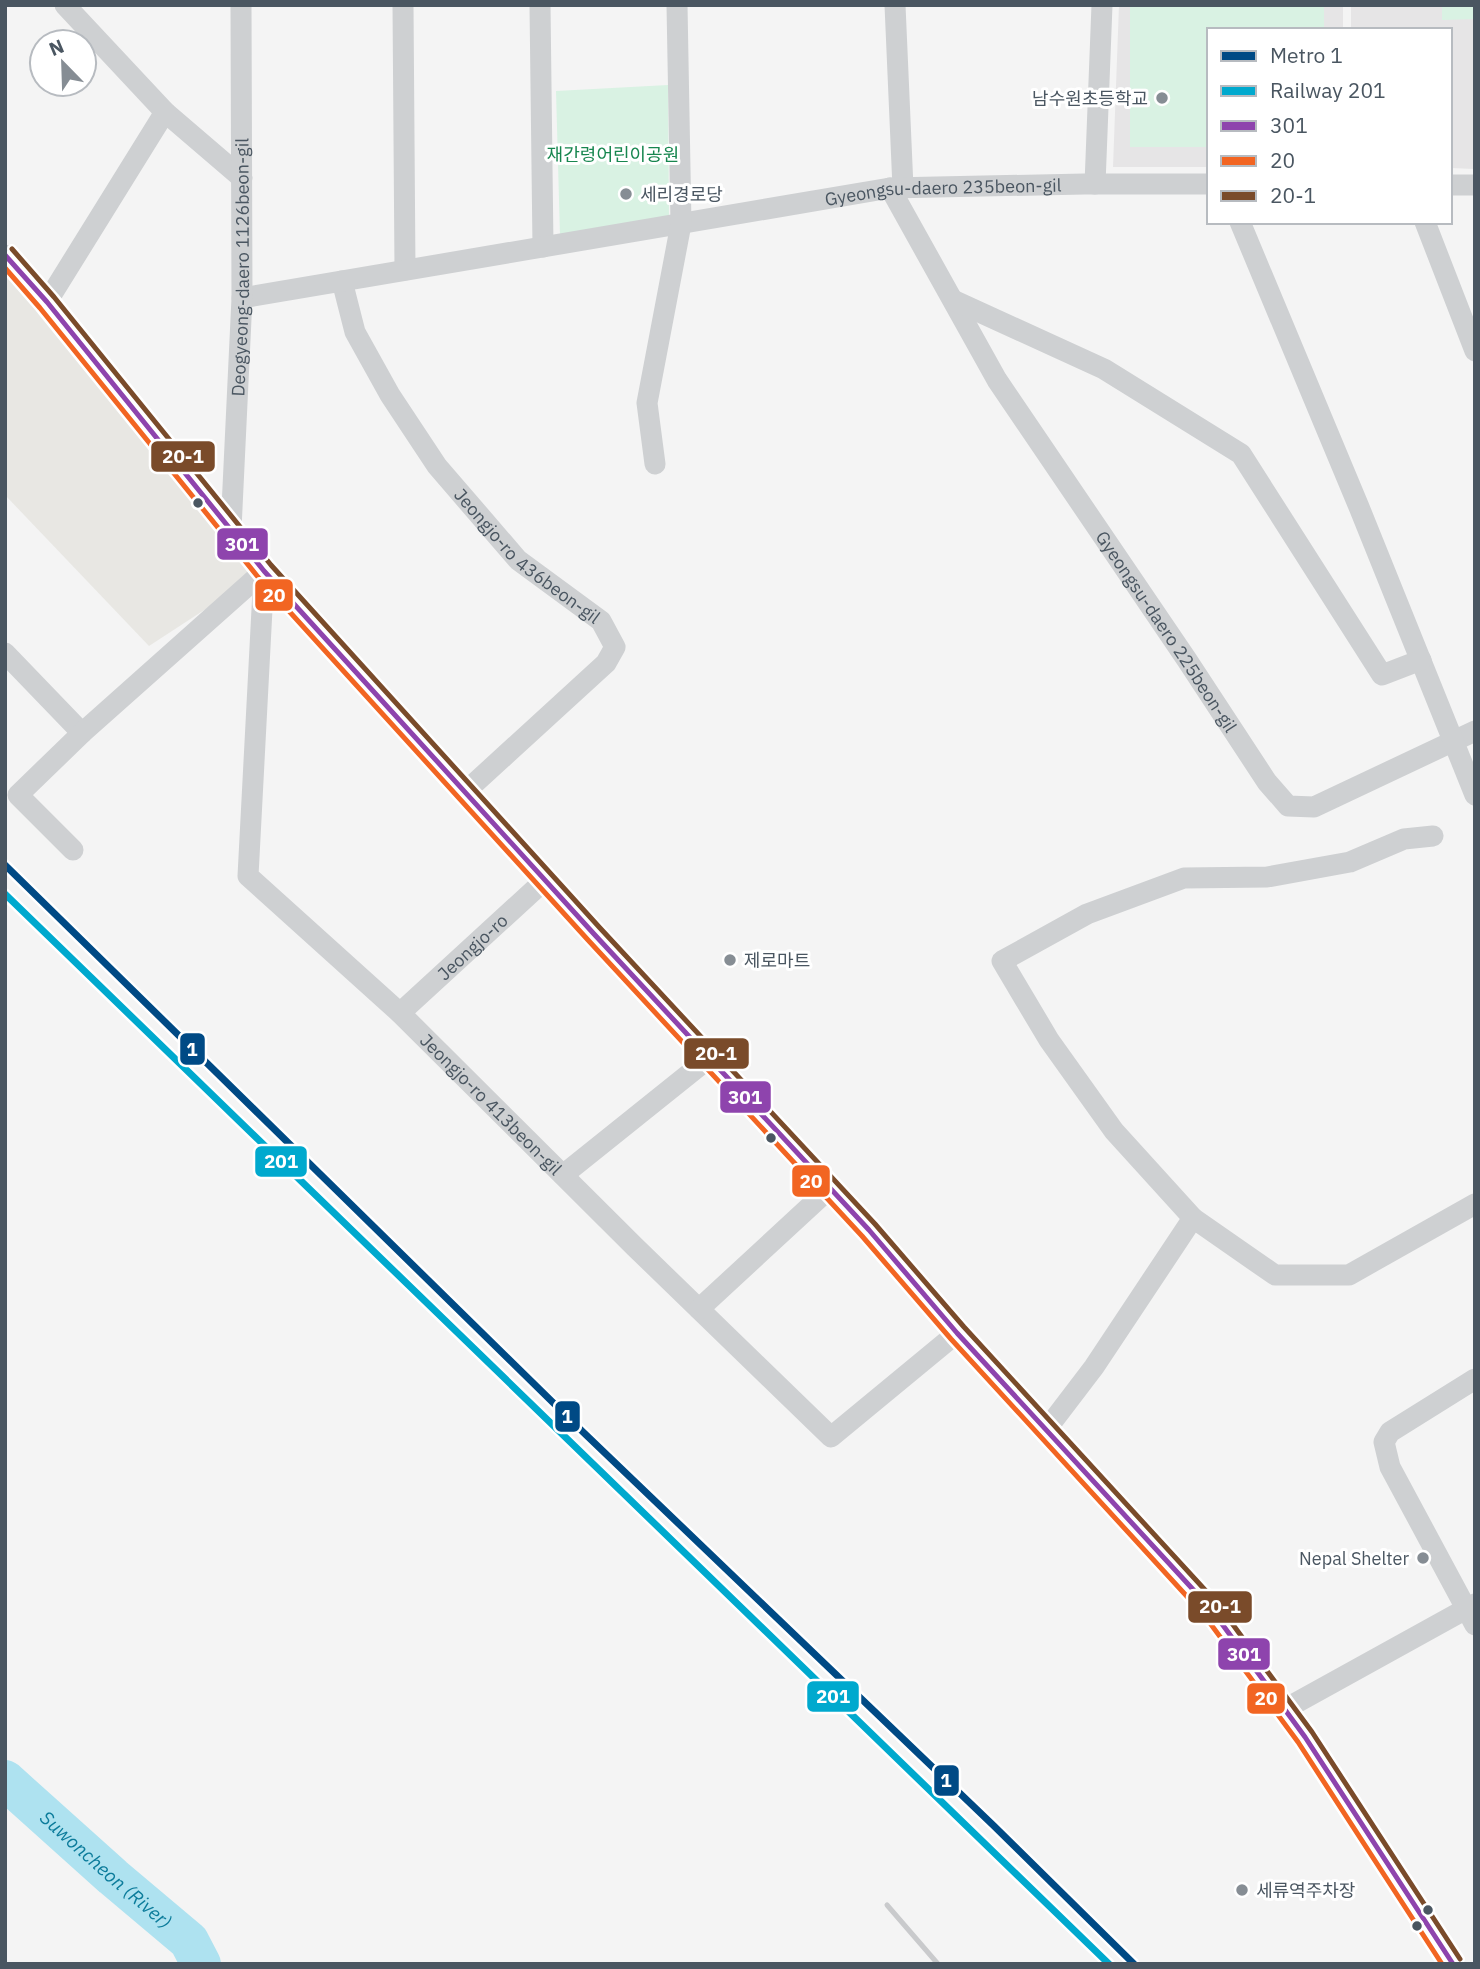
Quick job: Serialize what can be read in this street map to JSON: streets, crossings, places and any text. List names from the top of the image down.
{
  "streets": {
    "street": [
      "Gyeongsu-daero 235beon-gil",
      "Deogyeong-daero 1126beon-gil",
      "Jeongjo-ro 436beon-gil",
      "Gyeongsu-daero 225beon-gil",
      "Jeongjo-ro",
      "Jeongjo-ro 413beon-gil"
    ]
  },
  "crossings": [
    ["Gyeongsu-daero 235beon-gil", "Deogyeong-daero 1126beon-gil"],
    ["Gyeongsu-daero 235beon-gil", "Jeongjo-ro 436beon-gil"],
    ["Gyeongsu-daero 235beon-gil", "Gyeongsu-daero 225beon-gil"],
    ["Jeongjo-ro", "Jeongjo-ro 413beon-gil"]
  ],
  "water": ["Suwoncheon (River)"],
  "parks": ["재간령어린이공원"],
  "places": [
    "남수원초등학교",
    "세리경로당",
    "제로마트",
    "Nepal Shelter",
    "세류역주차장"
  ],
  "lines": [
    "transit line 20-1",
    "transit line 301",
    "transit line 20",
    "metro line 1",
    "rail line 201"
  ],
  "legend": [
    "Metro 1",
    "Railway 201",
    "301",
    "20",
    "20-1"
  ],
  "north": "top left"
}
